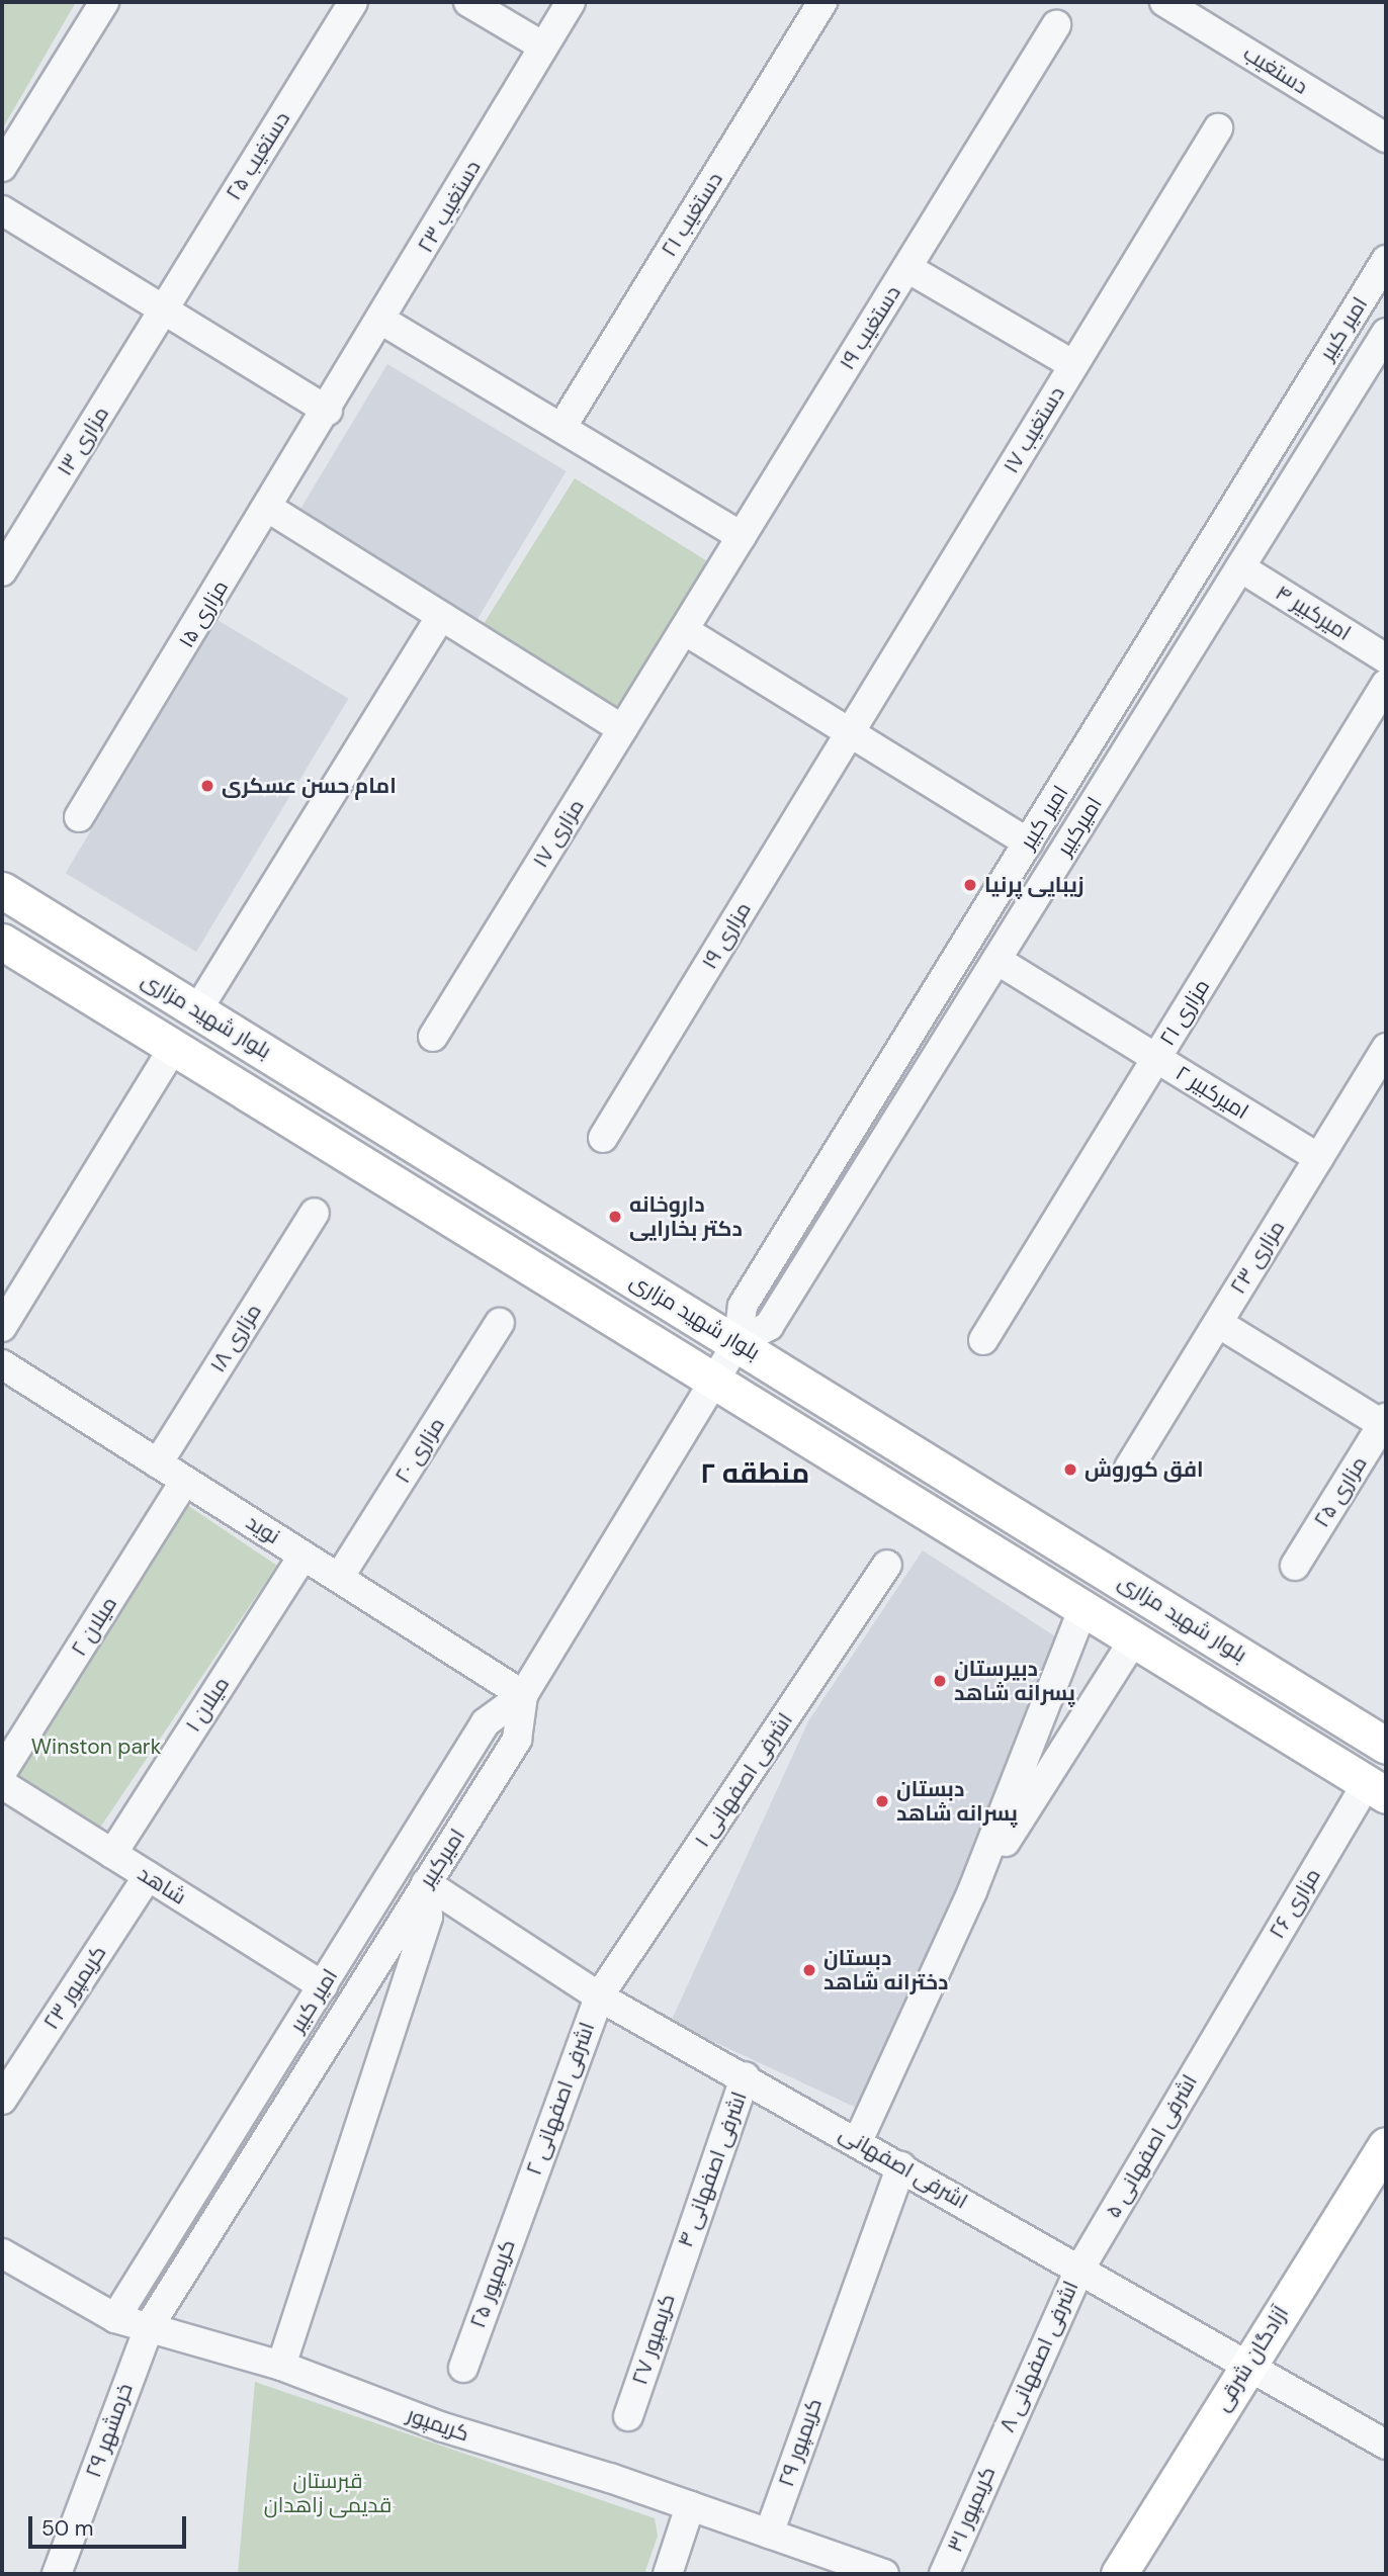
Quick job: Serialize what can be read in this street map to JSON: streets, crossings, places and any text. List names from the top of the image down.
{
  "streets": {
    "main road": ["بلوار شهید مزاری", "آزادگان شرقی"],
    "street": [
      "دستغیب",
      "دستغیب ۲۵",
      "دستغیب ۲۳",
      "دستغیب ۲۱",
      "دستغیب ۱۹",
      "امیر کبیر",
      "دستغیب ۱۷",
      "مزاری ۱۳",
      "امیرکبیر ۴",
      "مزاری ۱۵",
      "امیرکبیر",
      "مزاری ۱۷",
      "مزاری ۱۹",
      "مزاری ۲۱",
      "امیرکبیر ۲",
      "مزاری ۲۳",
      "مزاری ۱۸",
      "مزاری ۲۰",
      "مزاری ۲۵",
      "نوید",
      "میلان ۲",
      "میلان ۱",
      "اشرفی اصفهانی ۱",
      "شاهد",
      "مزاری ۲۶",
      "کریمپور ۲۳",
      "اشرفی اصفهانی ۲",
      "اشرفی اصفهانی ۵",
      "اشرفی اصفهانی",
      "اشرفی اصفهانی ۴",
      "کریمپور ۲۵",
      "کریمپور ۲۷",
      "اشرفی اصفهانی ۸",
      "کریمپور",
      "خرمشهر ۲۹",
      "کریمپور ۲۹",
      "کریمپور ۳۱"
    ]
  },
  "crossings": [
    ["دستغیب ۲۵", "مزاری ۱۳"],
    ["دستغیب ۲۳", "مزاری ۱۵"],
    ["دستغیب ۱۹", "مزاری ۱۷"],
    ["امیر کبیر", "امیرکبیر"],
    ["امیر کبیر", "بلوار شهید مزاری"],
    ["امیر کبیر", "نوید"],
    ["امیر کبیر", "شاهد"],
    ["امیر کبیر", "کریمپور"],
    ["دستغیب ۱۷", "مزاری ۱۹"],
    ["امیرکبیر ۴", "امیرکبیر"],
    ["امیرکبیر", "بلوار شهید مزاری"],
    ["امیرکبیر", "امیرکبیر ۲"],
    ["امیرکبیر", "نوید"],
    ["امیرکبیر", "اشرفی اصفهانی"],
    ["امیرکبیر", "کریمپور"],
    ["امیرکبیر", "خرمشهر ۲۹"],
    ["مزاری ۲۱", "امیرکبیر ۲"],
    ["بلوار شهید مزاری", "مزاری ۲۶"],
    ["امیرکبیر ۲", "مزاری ۲۳"],
    ["مزاری ۱۸", "نوید"],
    ["مزاری ۲۰", "نوید"],
    ["نوید", "میلان ۲"],
    ["نوید", "میلان ۱"],
    ["میلان ۱", "شاهد"],
    ["اشرفی اصفهانی ۱", "اشرفی اصفهانی ۲"],
    ["اشرفی اصفهانی ۱", "اشرفی اصفهانی"],
    ["شاهد", "کریمپور ۲۳"],
    ["مزاری ۲۶", "اشرفی اصفهانی ۵"],
    ["اشرفی اصفهانی ۲", "اشرفی اصفهانی"],
    ["اشرفی اصفهانی ۲", "کریمپور ۲۵"],
    ["اشرفی اصفهانی ۵", "اشرفی اصفهانی"],
    ["اشرفی اصفهانی ۵", "اشرفی اصفهانی ۸"],
    ["اشرفی اصفهانی", "اشرفی اصفهانی ۴"],
    ["اشرفی اصفهانی", "اشرفی اصفهانی ۸"],
    ["اشرفی اصفهانی", "آزادگان شرقی"],
    ["اشرفی اصفهانی", "کریمپور ۲۹"],
    ["اشرفی اصفهانی ۴", "کریمپور ۲۷"],
    ["اشرفی اصفهانی ۸", "کریمپور ۳۱"],
    ["کریمپور", "خرمشهر ۲۹"],
    ["کریمپور", "کریمپور ۲۹"]
  ],
  "districts": ["منطقه ۲"],
  "parks": ["Winston park", "قبرستان قدیمی زاهدان"],
  "places": [
    "امام حسن عسکری",
    "زیبایی پرنیا",
    "داروخانه دکتر بخارایی",
    "افق کوروش",
    "دبیرستان پسرانه شاهد",
    "دبستان پسرانه شاهد",
    "دبستان دخترانه شاهد"
  ],
  "scale_bar": "50 m"
}
